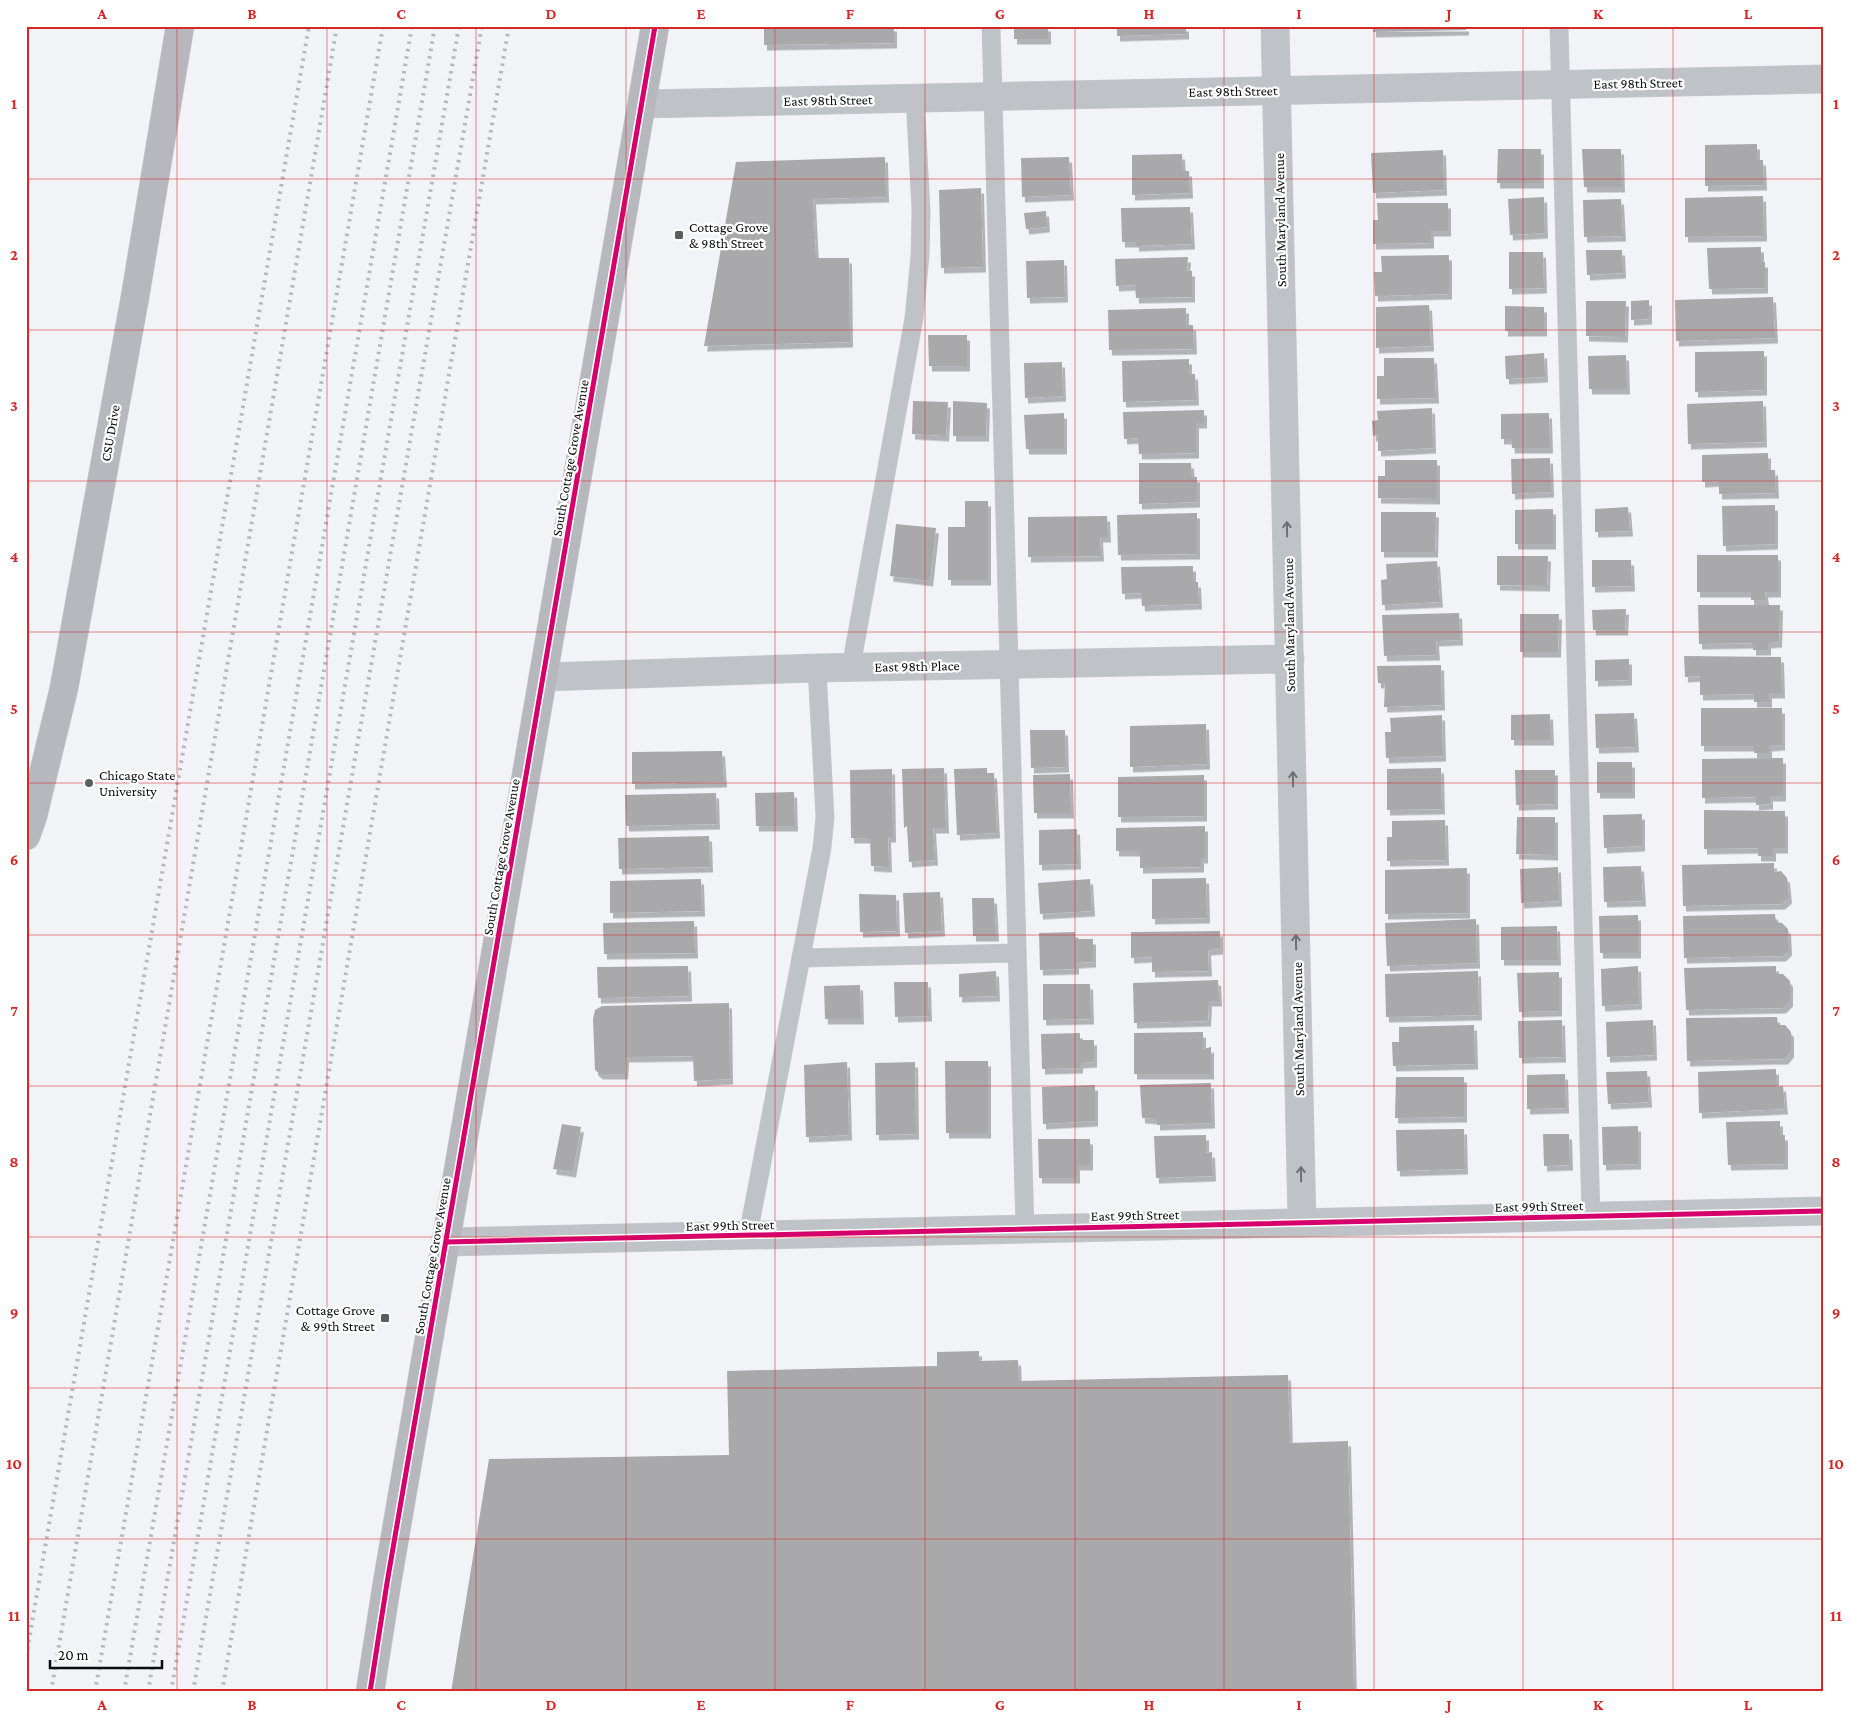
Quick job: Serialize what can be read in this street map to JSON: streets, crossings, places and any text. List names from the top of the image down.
{
  "streets": {
    "street": [
      "East 98th Street",
      "South Maryland Avenue",
      "CSU Drive",
      "South Cottage Grove Avenue",
      "East 98th Place",
      "East 99th Street"
    ]
  },
  "crossings": [
    ["East 98th Street", "South Maryland Avenue"],
    ["East 98th Street", "South Cottage Grove Avenue"],
    ["South Maryland Avenue", "East 98th Place"],
    ["South Maryland Avenue", "East 99th Street"],
    ["South Cottage Grove Avenue", "East 98th Place"],
    ["South Cottage Grove Avenue", "East 99th Street"]
  ],
  "one_way": ["South Maryland Avenue"],
  "places": {
    "transit": ["Cottage Grove & 98th Street", "Cottage Grove & 99th Street"],
    "other": ["Chicago State University"]
  },
  "scale_bar": "20 m",
  "grid": {
    "columns": [
      "A",
      "B",
      "C",
      "D",
      "E",
      "F",
      "G",
      "H",
      "I",
      "J",
      "K",
      "L"
    ],
    "rows": [
      "1",
      "2",
      "3",
      "4",
      "5",
      "6",
      "7",
      "8",
      "9",
      "10",
      "11"
    ]
  }
}
